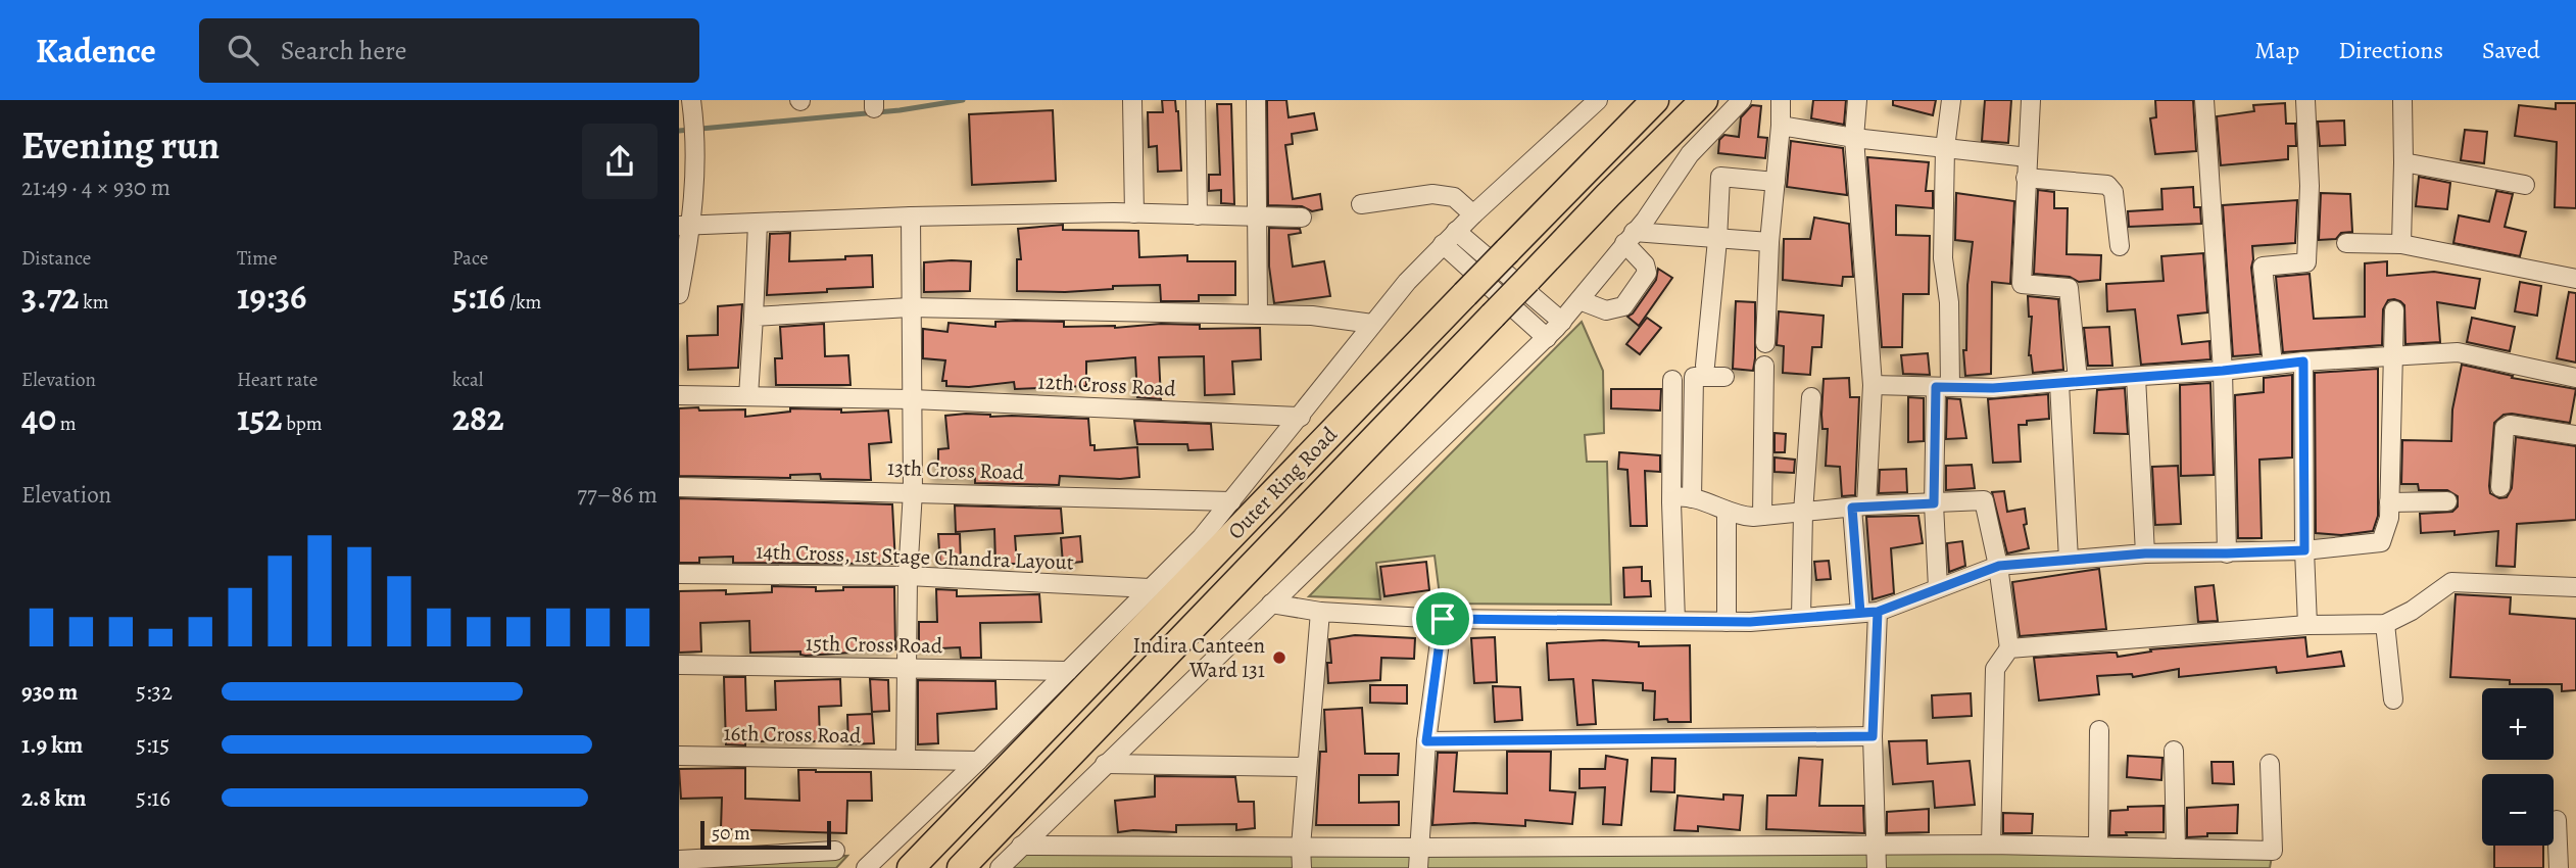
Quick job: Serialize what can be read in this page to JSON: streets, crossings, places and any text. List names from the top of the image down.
{
  "streets": {
    "highway": ["Outer Ring Road"],
    "street": [
      "12th Cross Road",
      "13th Cross Road",
      "14th Cross, 1st Stage Chandra Layout",
      "15th Cross Road",
      "16th Cross Road"
    ]
  },
  "places": ["Indira Canteen Ward 131"],
  "scale_bar": "50 m",
  "page": {
    "header": "Kadence",
    "search": "Search here",
    "nav": ["Map", "Directions", "Saved"],
    "heading": ["Evening run", "21:49 · 4 × 930 m"],
    "stats": [
      ["Distance", "3.72 km"],
      ["Time", "19:36"],
      ["Pace", "5:16 /km"],
      ["Elevation", "40 m"],
      ["Heart rate", "152 bpm"],
      ["kcal", "282"]
    ],
    "chart": ["Elevation", "77–86 m"],
    "list": [
      {
        "name": "930 m",
        "note": "5:32"
      },
      {
        "name": "1.9 km",
        "note": "5:15"
      },
      {
        "name": "2.8 km",
        "note": "5:16"
      }
    ],
    "map_buttons": ["+", "−"],
    "scale": "50 m"
  }
}
